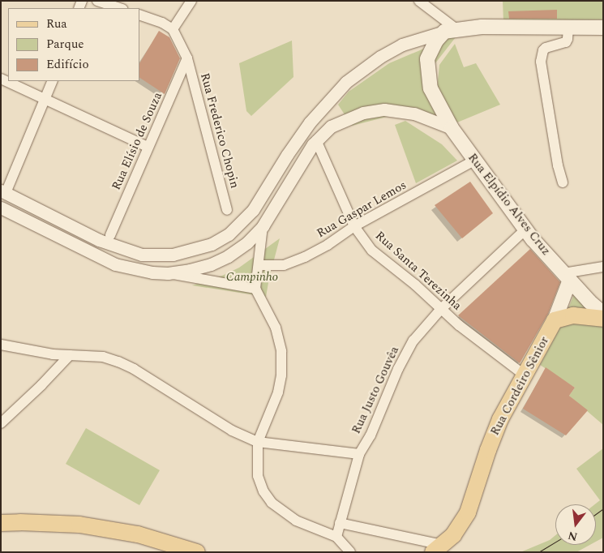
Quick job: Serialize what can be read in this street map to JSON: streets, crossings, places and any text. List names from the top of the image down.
{
  "streets": {
    "main road": ["Rua Elpídio Alves Cruz", "Rua Cordeiro Sênior"],
    "street": [
      "Rua Frederico Chopin",
      "Rua Elísio de Souza",
      "Rua Gaspar Lemos",
      "Rua Santa Terezinha",
      "Rua Justo Gouvêa"
    ]
  },
  "crossings": [
    ["Rua Frederico Chopin", "Rua Elísio de Souza"],
    ["Rua Elpídio Alves Cruz", "Rua Gaspar Lemos"],
    ["Rua Elpídio Alves Cruz", "Rua Cordeiro Sênior"],
    ["Rua Elpídio Alves Cruz", "Rua Justo Gouvêa"],
    ["Rua Gaspar Lemos", "Rua Santa Terezinha"],
    ["Rua Santa Terezinha", "Rua Cordeiro Sênior"],
    ["Rua Santa Terezinha", "Rua Justo Gouvêa"]
  ],
  "parks": ["Campinho"],
  "legend": ["Rua", "Parque", "Edifício"],
  "north": "bottom"
}
